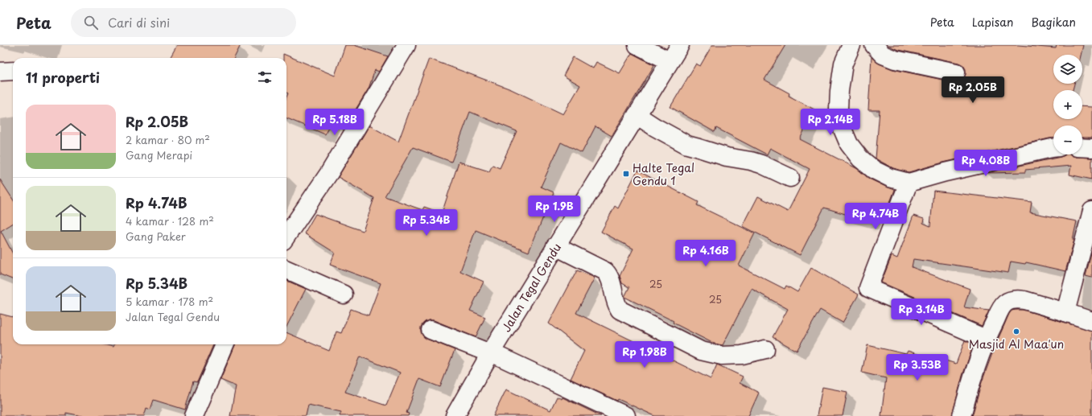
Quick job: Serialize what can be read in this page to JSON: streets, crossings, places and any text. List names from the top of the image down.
{
  "streets": {
    "street": ["Jalan Tegal Gendu"]
  },
  "places": {
    "transit": ["Halte Tegal Gendu 1"],
    "other": ["Masjid Al Maa'un"]
  },
  "house_numbers": ["25", "25"],
  "page": {
    "header": "Peta",
    "search": "Cari di sini",
    "nav": ["Peta", "Lapisan", "Bagikan"],
    "map_buttons": ["+", "−"],
    "heading": "11 properti",
    "price": [
      "Rp 2.05B",
      "Rp 5.18B",
      "Rp 2.14B",
      "Rp 4.08B",
      "Rp 1.9B",
      "Rp 4.74B",
      "Rp 5.34B",
      "Rp 4.16B",
      "Rp 3.14B",
      "Rp 1.98B",
      "Rp 3.53B"
    ],
    "list": [
      {
        "name": "Rp 2.05B",
        "note": "2 kamar · 80 m² · Gang Merapi"
      },
      {
        "name": "Rp 4.74B",
        "note": "4 kamar · 128 m² · Gang Paker"
      },
      {
        "name": "Rp 5.34B",
        "note": "5 kamar · 178 m² · Jalan Tegal Gendu"
      }
    ]
  }
}
